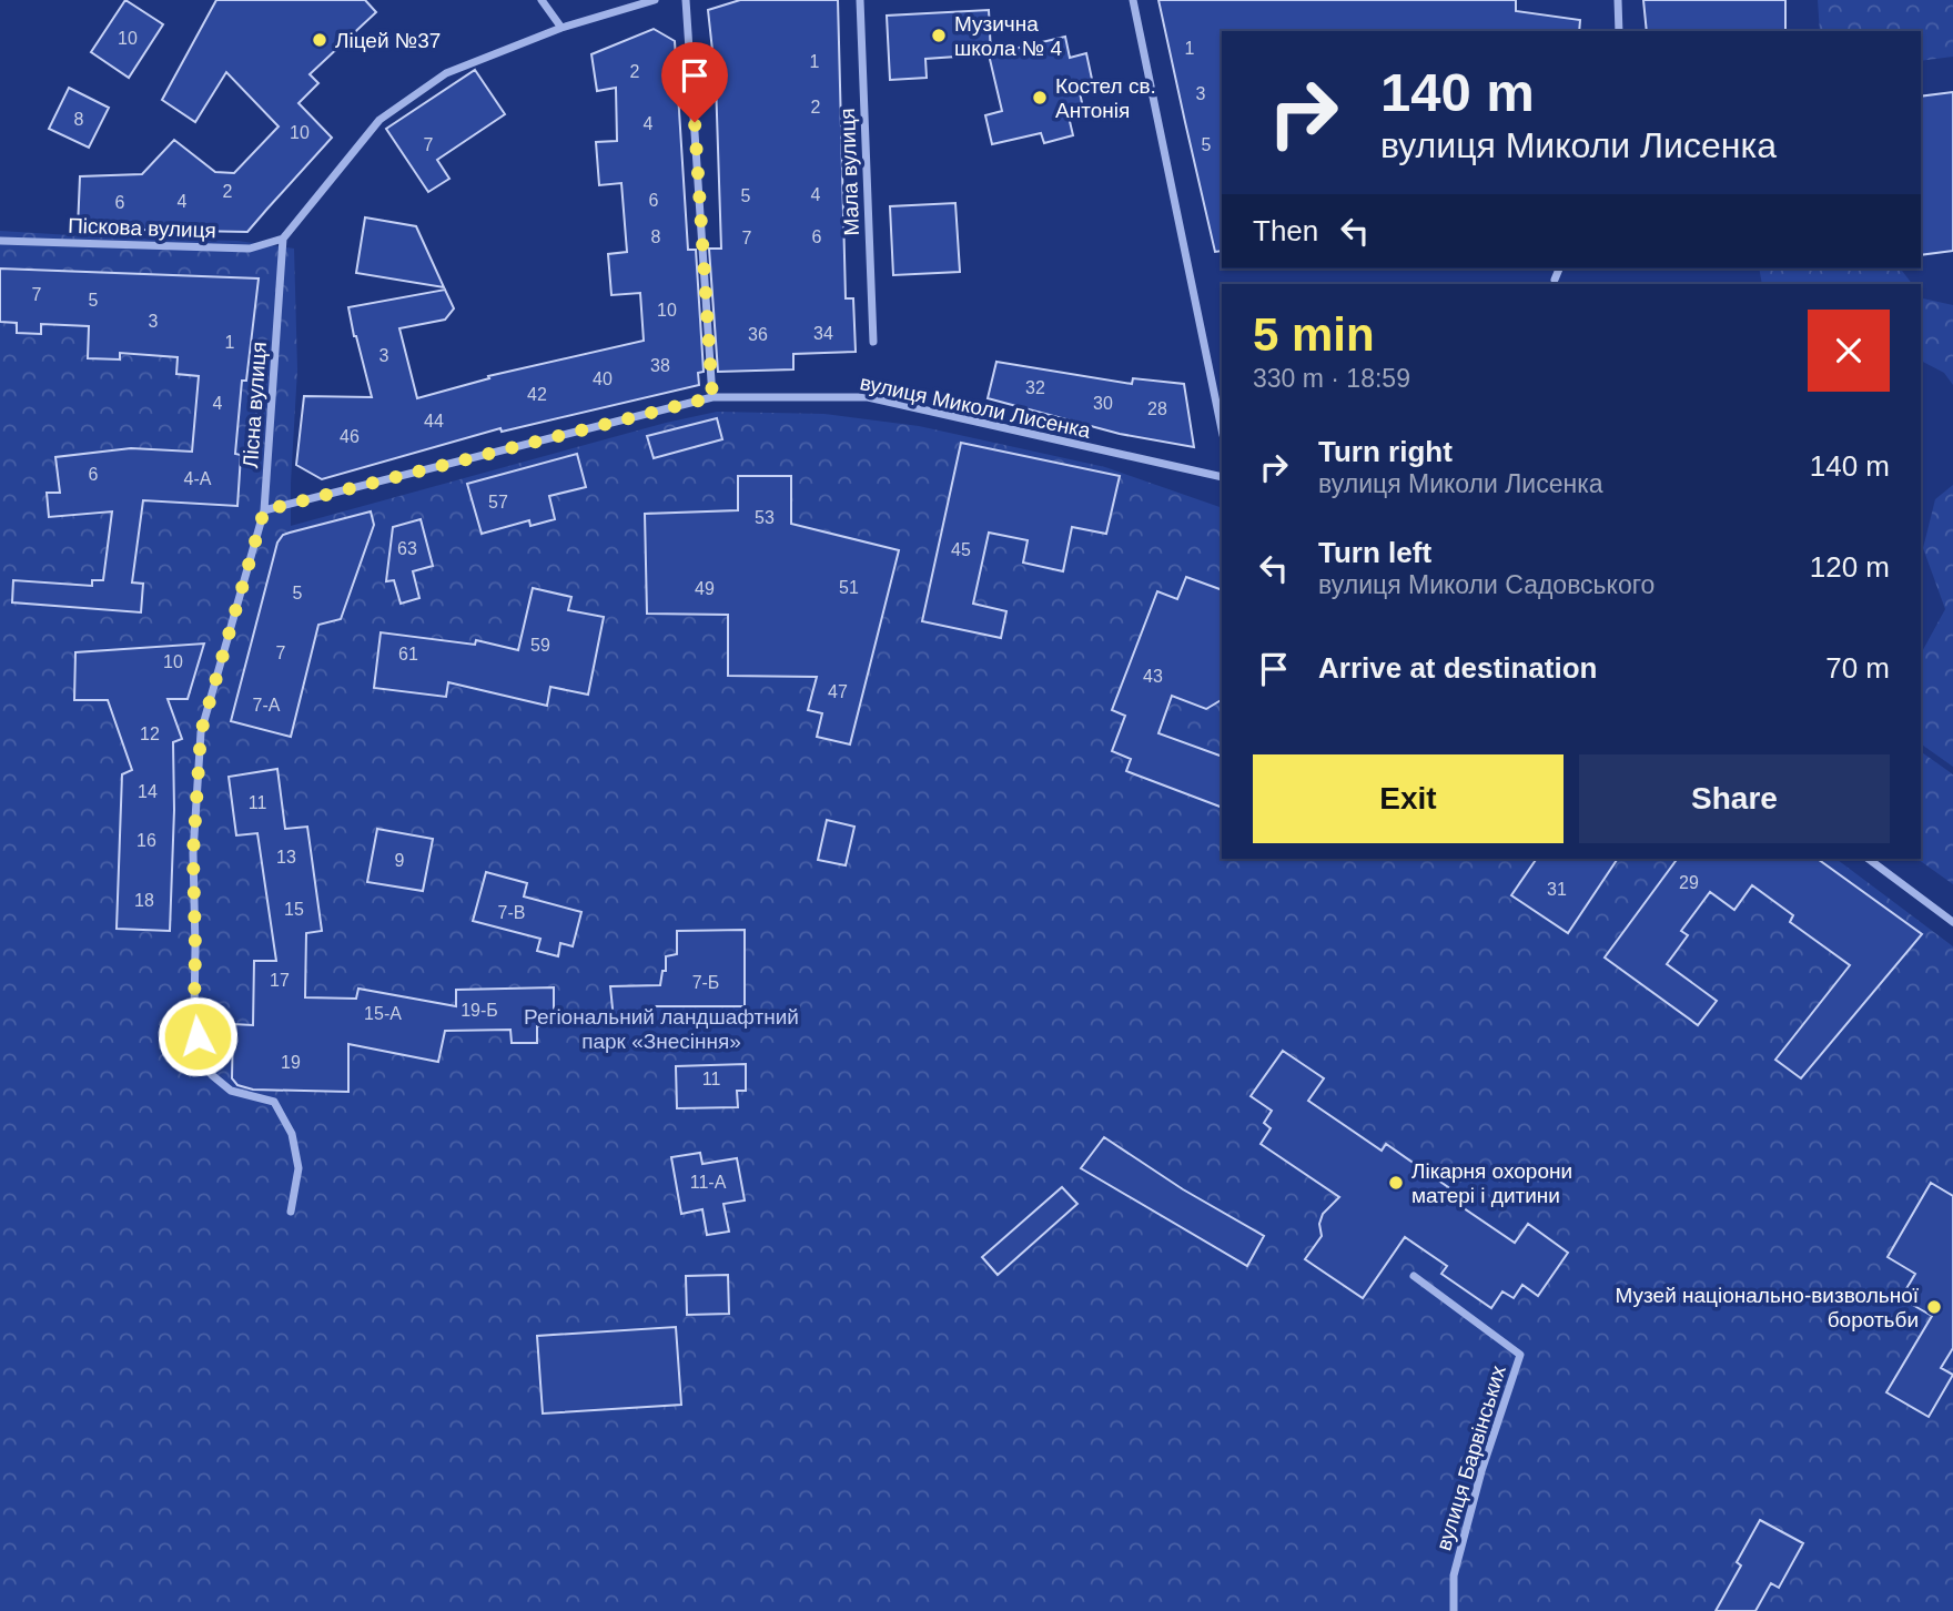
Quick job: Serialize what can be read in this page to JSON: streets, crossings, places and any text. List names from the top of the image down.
{
  "streets": {
    "street": [
      "Мала вулиця",
      "Піскова вулиця",
      "Лісна вулиця",
      "вулиця Миколи Лисенка",
      "вулиця Барвінських"
    ]
  },
  "crossings": [
    ["Піскова вулиця", "Лісна вулиця"],
    ["Лісна вулиця", "вулиця Миколи Лисенка"]
  ],
  "parks": ["Регіональний ландшафтний парк «Знесіння»"],
  "places": [
    "Музична школа № 4",
    "Ліцей №37",
    "Костел св. Антонія",
    "Лікарня охорони матері і дитини",
    "Музей національно-визвольної боротьби"
  ],
  "house_numbers": [
    "10",
    "1",
    "1",
    "2",
    "3",
    "2",
    "8",
    "4",
    "10",
    "7",
    "5",
    "2",
    "4",
    "5",
    "6",
    "4",
    "6",
    "8",
    "6",
    "7",
    "7",
    "5",
    "10",
    "3",
    "34",
    "36",
    "1",
    "3",
    "38",
    "40",
    "32",
    "42",
    "4",
    "30",
    "28",
    "44",
    "46",
    "6",
    "4-А",
    "57",
    "53",
    "63",
    "45",
    "51",
    "49",
    "5",
    "59",
    "7",
    "61",
    "10",
    "43",
    "47",
    "7-А",
    "12",
    "14",
    "11",
    "16",
    "13",
    "9",
    "29",
    "31",
    "18",
    "15",
    "7-В",
    "17",
    "7-Б",
    "19-Б",
    "15-А",
    "19",
    "11",
    "11-А"
  ],
  "page": {
    "turn": ["140 m", "вулиця Миколи Лисенка"],
    "then": "Then",
    "heading": ["5 min", "330 m · 18:59"],
    "list": [
      {
        "name": "Turn right",
        "note": "вулиця Миколи Лисенка",
        "value": "140 m"
      },
      {
        "name": "Turn left",
        "note": "вулиця Миколи Садовського",
        "value": "120 m"
      },
      {
        "name": "Arrive at destination",
        "value": "70 m"
      }
    ],
    "buttons": ["Exit", "Share"]
  }
}
